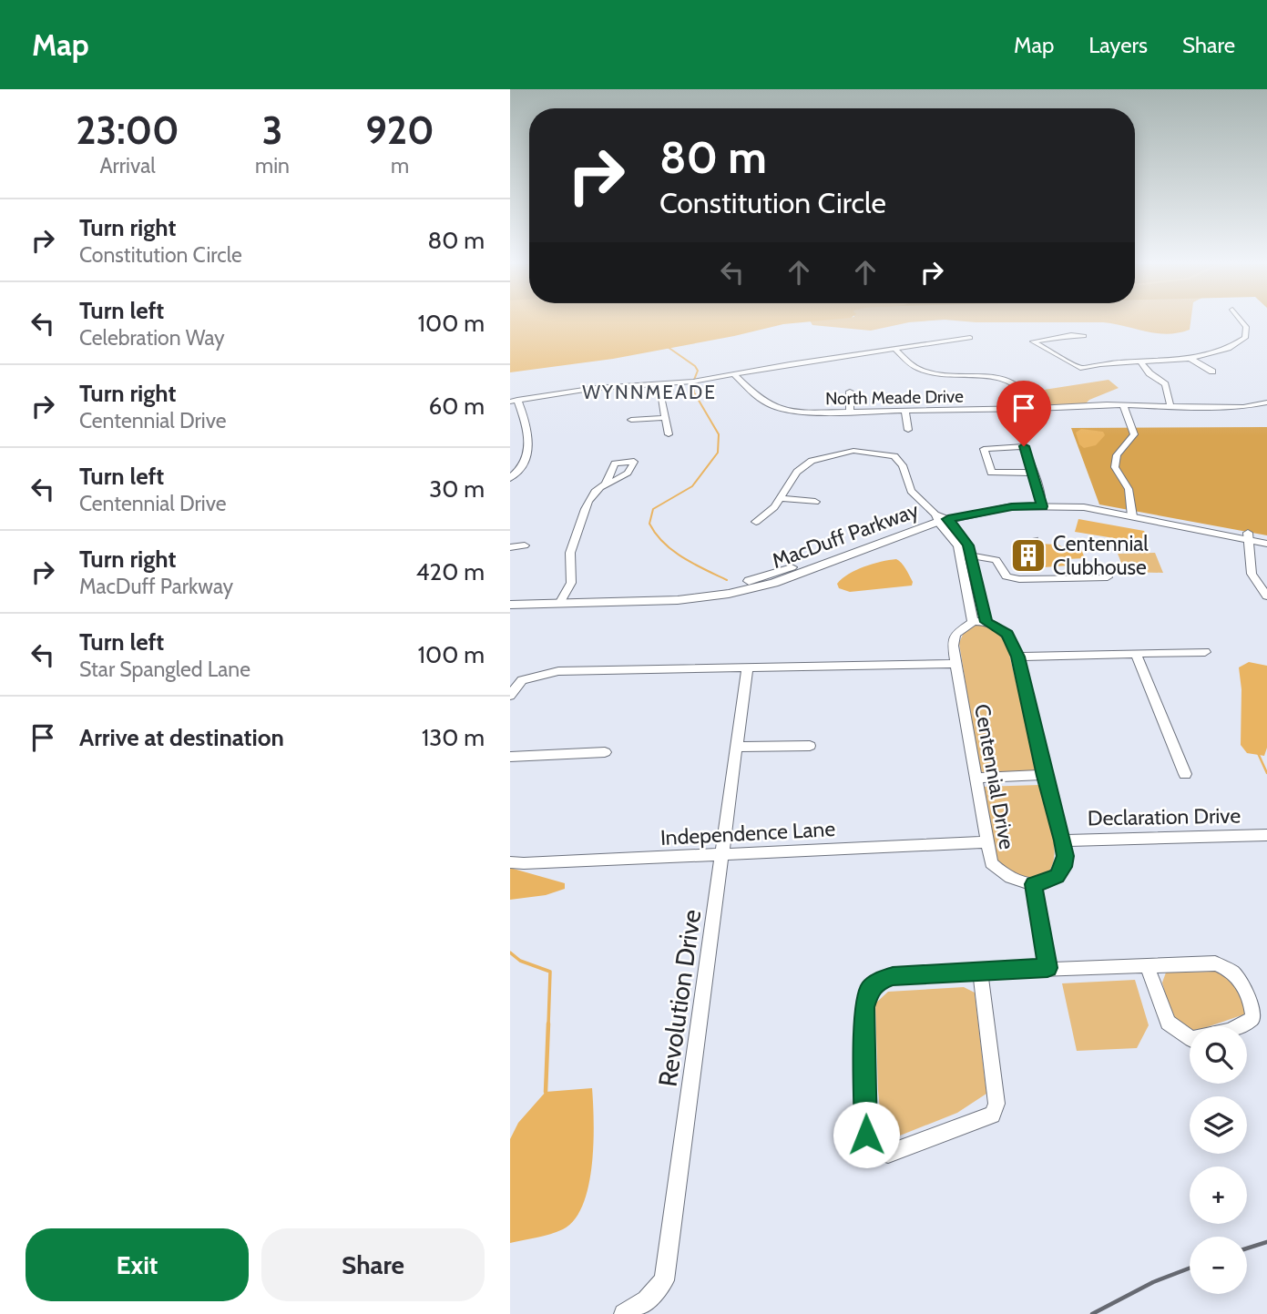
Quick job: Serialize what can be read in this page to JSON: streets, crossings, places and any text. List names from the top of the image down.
{
  "streets": {
    "street": [
      "North Meade Drive",
      "MacDuff Parkway",
      "Centennial Drive",
      "Declaration Drive",
      "Independence Lane",
      "Revolution Drive"
    ]
  },
  "crossings": [
    ["Centennial Drive", "Independence Lane"],
    ["Independence Lane", "Revolution Drive"]
  ],
  "districts": ["WYNNMEADE"],
  "places": {
    "building": ["Centennial Clubhouse"]
  },
  "page": {
    "header": "Map",
    "nav": ["Map", "Layers", "Share"],
    "eta": [
      "23:00",
      "Arrival",
      "3",
      "min",
      "920",
      "m"
    ],
    "turn": ["80 m", "Constitution Circle"],
    "list": [
      {
        "name": "Turn right",
        "note": "Constitution Circle",
        "value": "80 m"
      },
      {
        "name": "Turn left",
        "note": "Celebration Way",
        "value": "100 m"
      },
      {
        "name": "Turn right",
        "note": "Centennial Drive",
        "value": "60 m"
      },
      {
        "name": "Turn left",
        "note": "Centennial Drive",
        "value": "30 m"
      },
      {
        "name": "Turn right",
        "note": "MacDuff Parkway",
        "value": "420 m"
      },
      {
        "name": "Turn left",
        "note": "Star Spangled Lane",
        "value": "100 m"
      },
      {
        "name": "Arrive at destination",
        "value": "130 m"
      }
    ],
    "map_buttons": ["+", "−"],
    "buttons": ["Exit", "Share"]
  }
}
